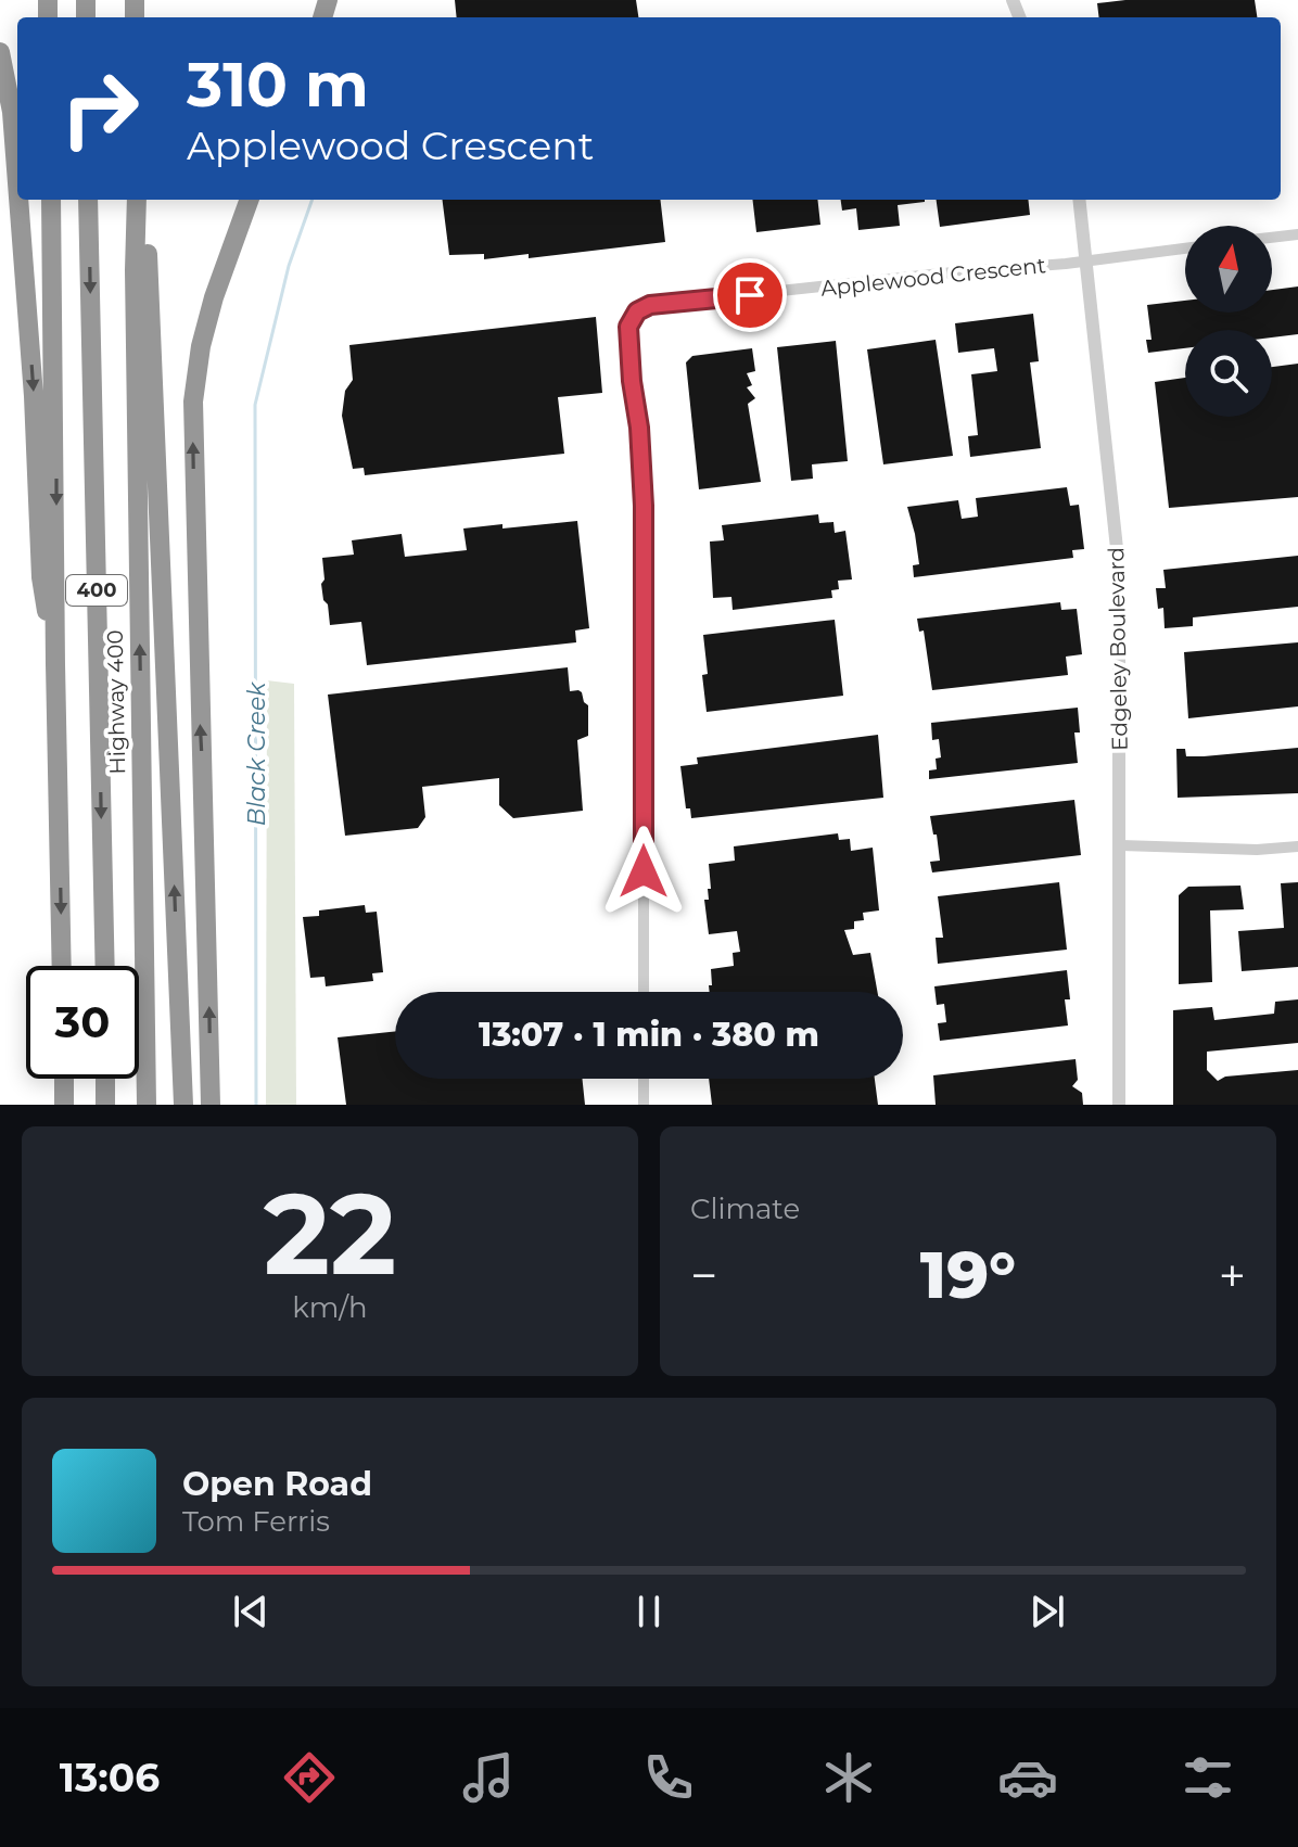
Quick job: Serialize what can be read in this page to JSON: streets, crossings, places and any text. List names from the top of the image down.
{
  "streets": {
    "highway": ["400", "Highway 400"],
    "street": ["Applewood Crescent", "Edgeley Boulevard"]
  },
  "crossings": [
    ["Applewood Crescent", "Edgeley Boulevard"]
  ],
  "water": ["Black Creek"],
  "north": "top",
  "page": {
    "turn": ["310 m", "Applewood Crescent"],
    "limit": "30",
    "trip": "13:07 · 1 min · 380 m",
    "tile": [
      ["22", "km/h"],
      "Climate"
    ],
    "heat": ["−", "19°", "+"],
    "song": ["Open Road", "Tom Ferris"],
    "tabs": "13:06"
  }
}
